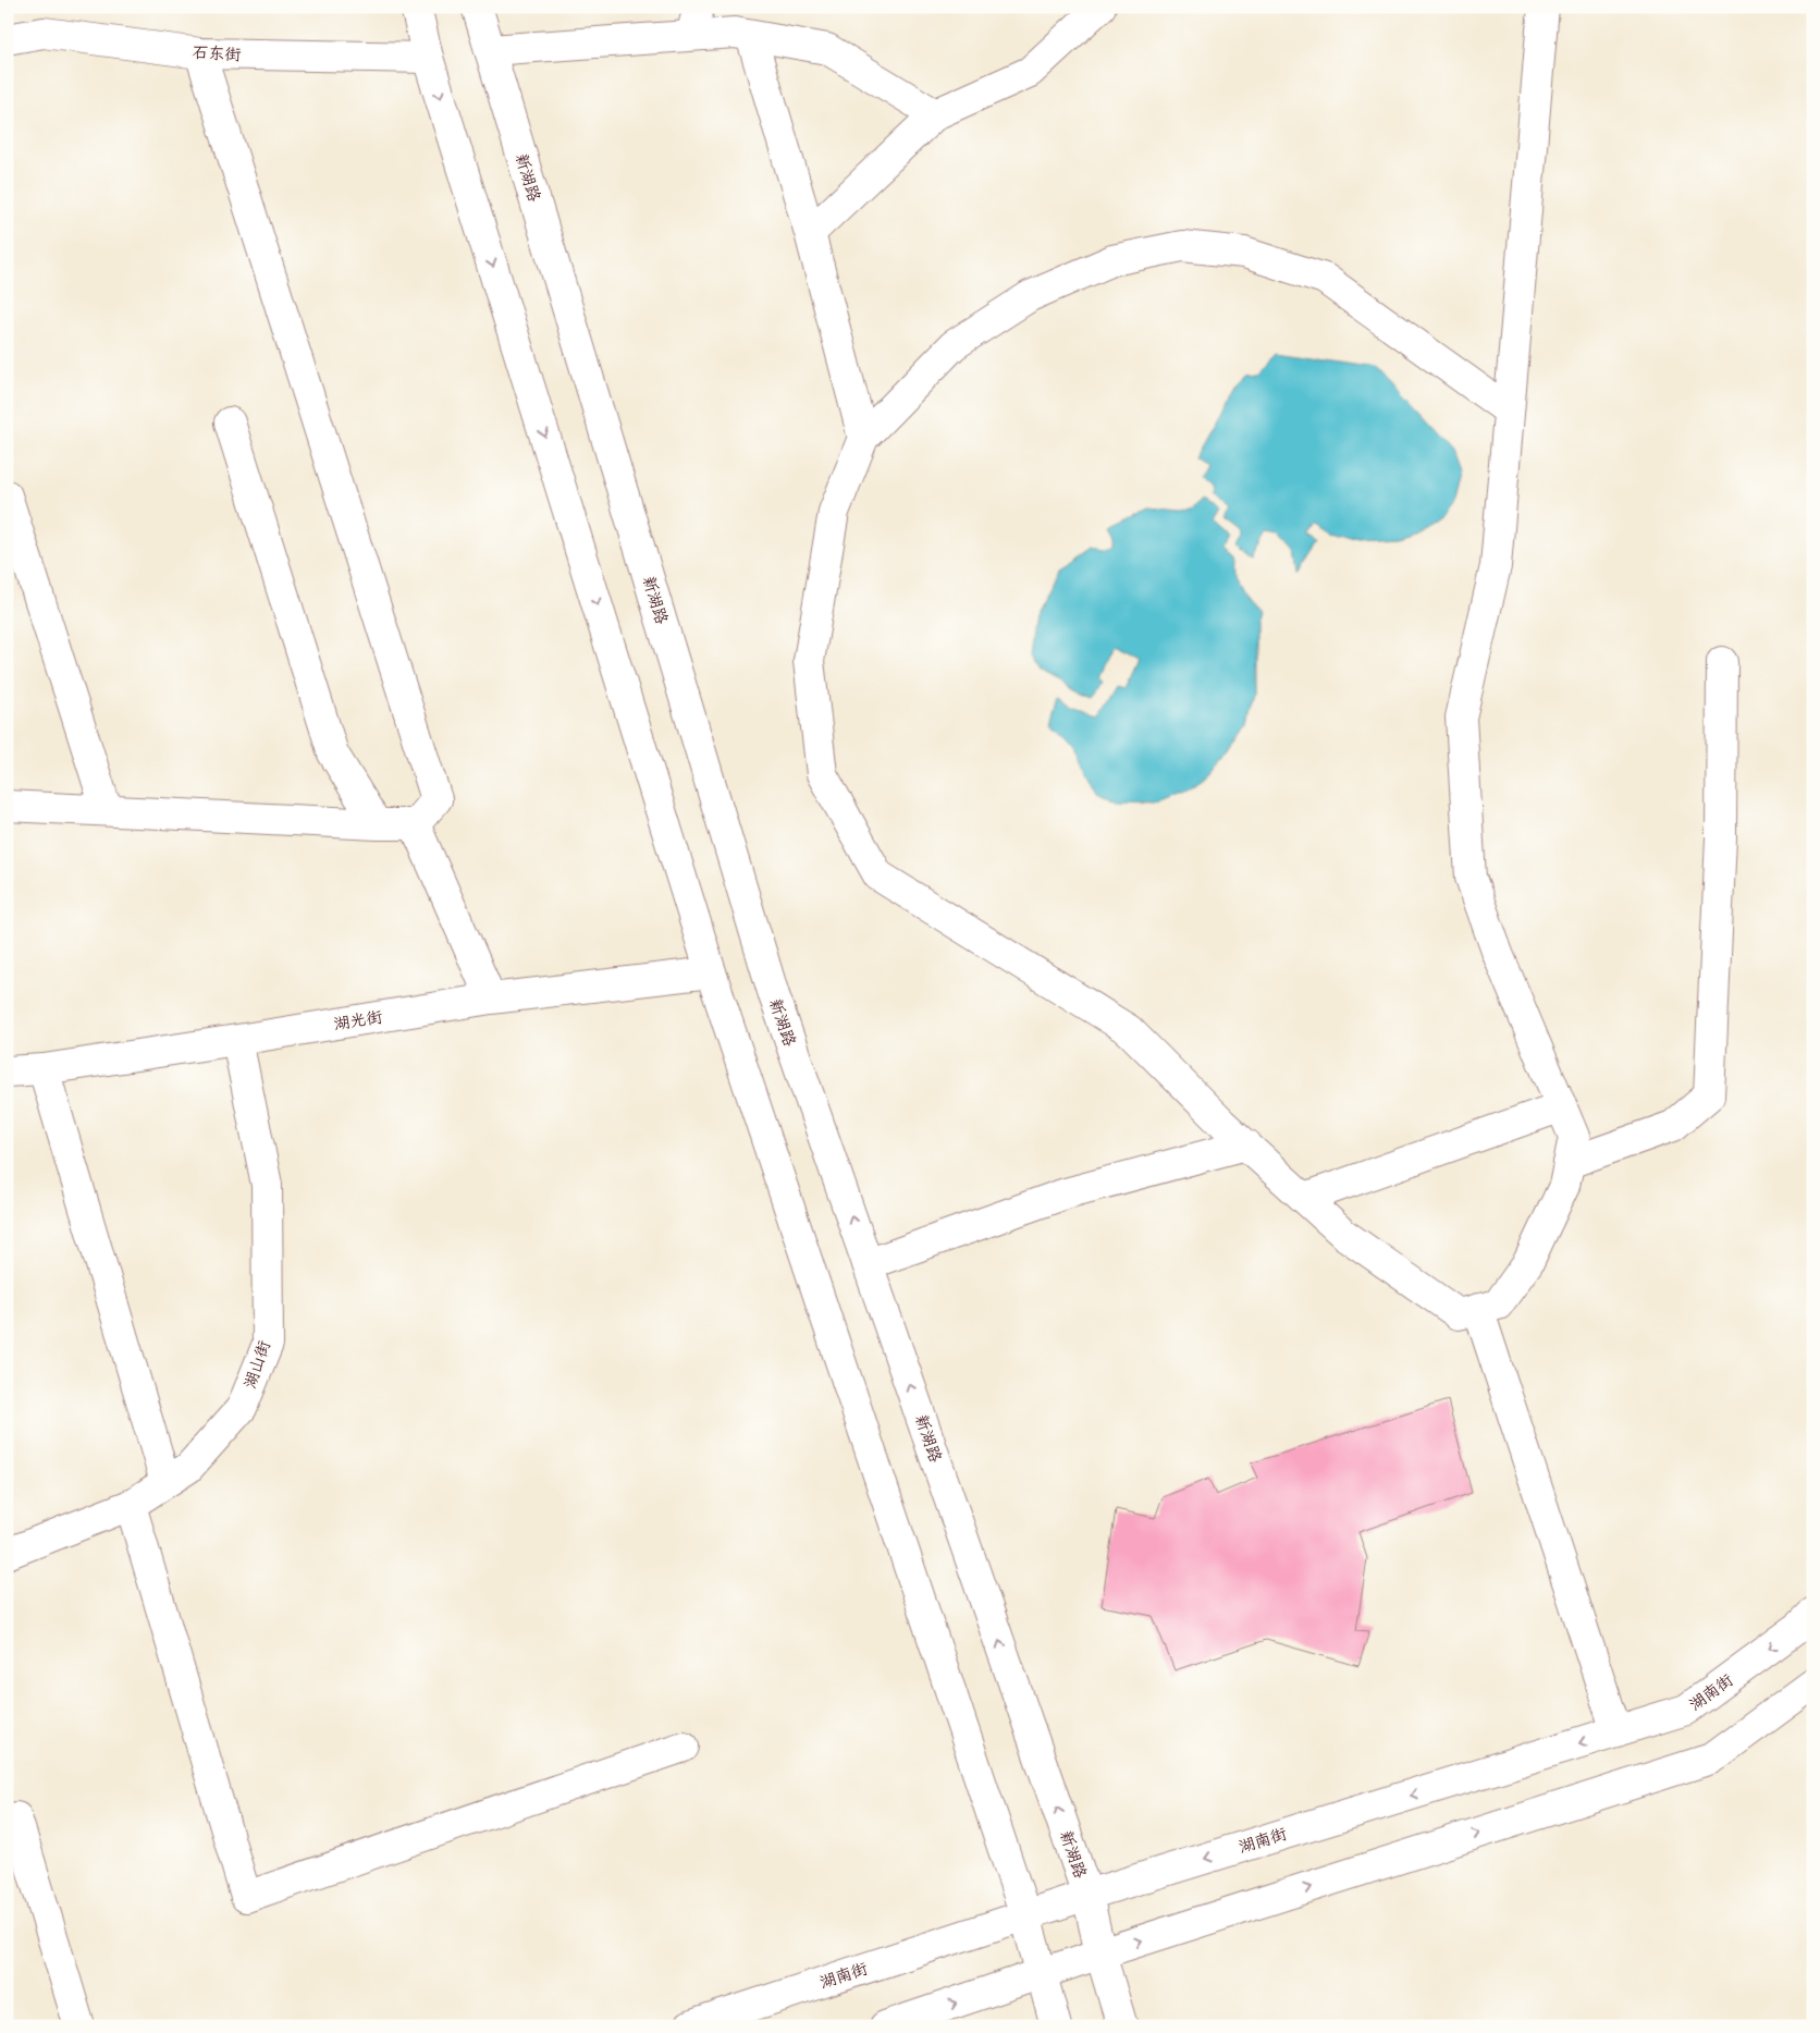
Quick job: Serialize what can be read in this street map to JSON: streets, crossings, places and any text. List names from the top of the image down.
{
  "streets": {
    "street": [
      "石东街",
      "新湖路",
      "湖光街",
      "湖山街",
      "湖南街"
    ]
  },
  "crossings": [
    ["新湖路", "湖南街"],
    ["湖光街", "湖山街"]
  ]
}
